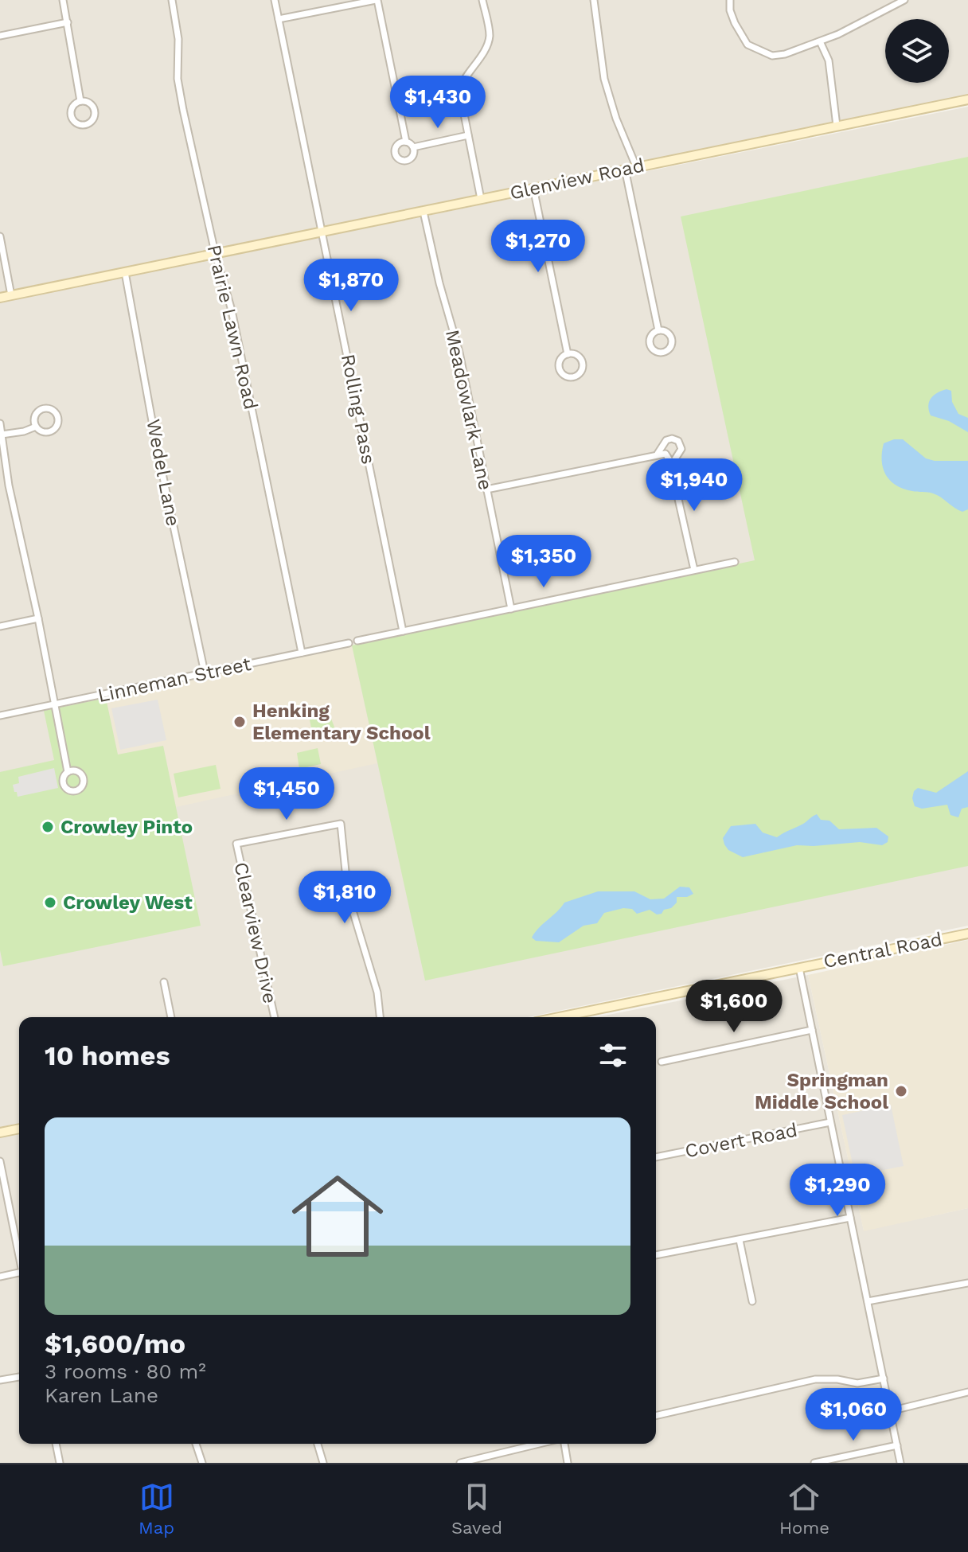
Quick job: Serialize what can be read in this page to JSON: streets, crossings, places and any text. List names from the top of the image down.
{
  "streets": {
    "main road": ["Glenview Road", "Central Road"],
    "street": [
      "Prairie Lawn Road",
      "Rolling Pass",
      "Meadowlark Lane",
      "Wedel Lane",
      "Linneman Street",
      "Clearview Drive",
      "Covert Road"
    ]
  },
  "crossings": [
    ["Glenview Road", "Prairie Lawn Road"],
    ["Glenview Road", "Rolling Pass"],
    ["Glenview Road", "Meadowlark Lane"],
    ["Glenview Road", "Wedel Lane"],
    ["Prairie Lawn Road", "Linneman Street"],
    ["Wedel Lane", "Linneman Street"]
  ],
  "places": [
    "Henking Elementary School",
    "Crowley Pinto",
    "Crowley West",
    "Springman Middle School"
  ],
  "page": {
    "price": [
      "$1,430",
      "$1,270",
      "$1,870",
      "$1,940",
      "$1,350",
      "$1,450",
      "$1,810",
      "$1,600",
      "$1,290",
      "$1,060"
    ],
    "heading": "10 homes",
    "list": [
      {
        "name": "$1,600/mo",
        "note": "3 rooms · 80 m² · Karen Lane"
      }
    ],
    "tabs": ["Map", "Saved", "Home"]
  }
}
